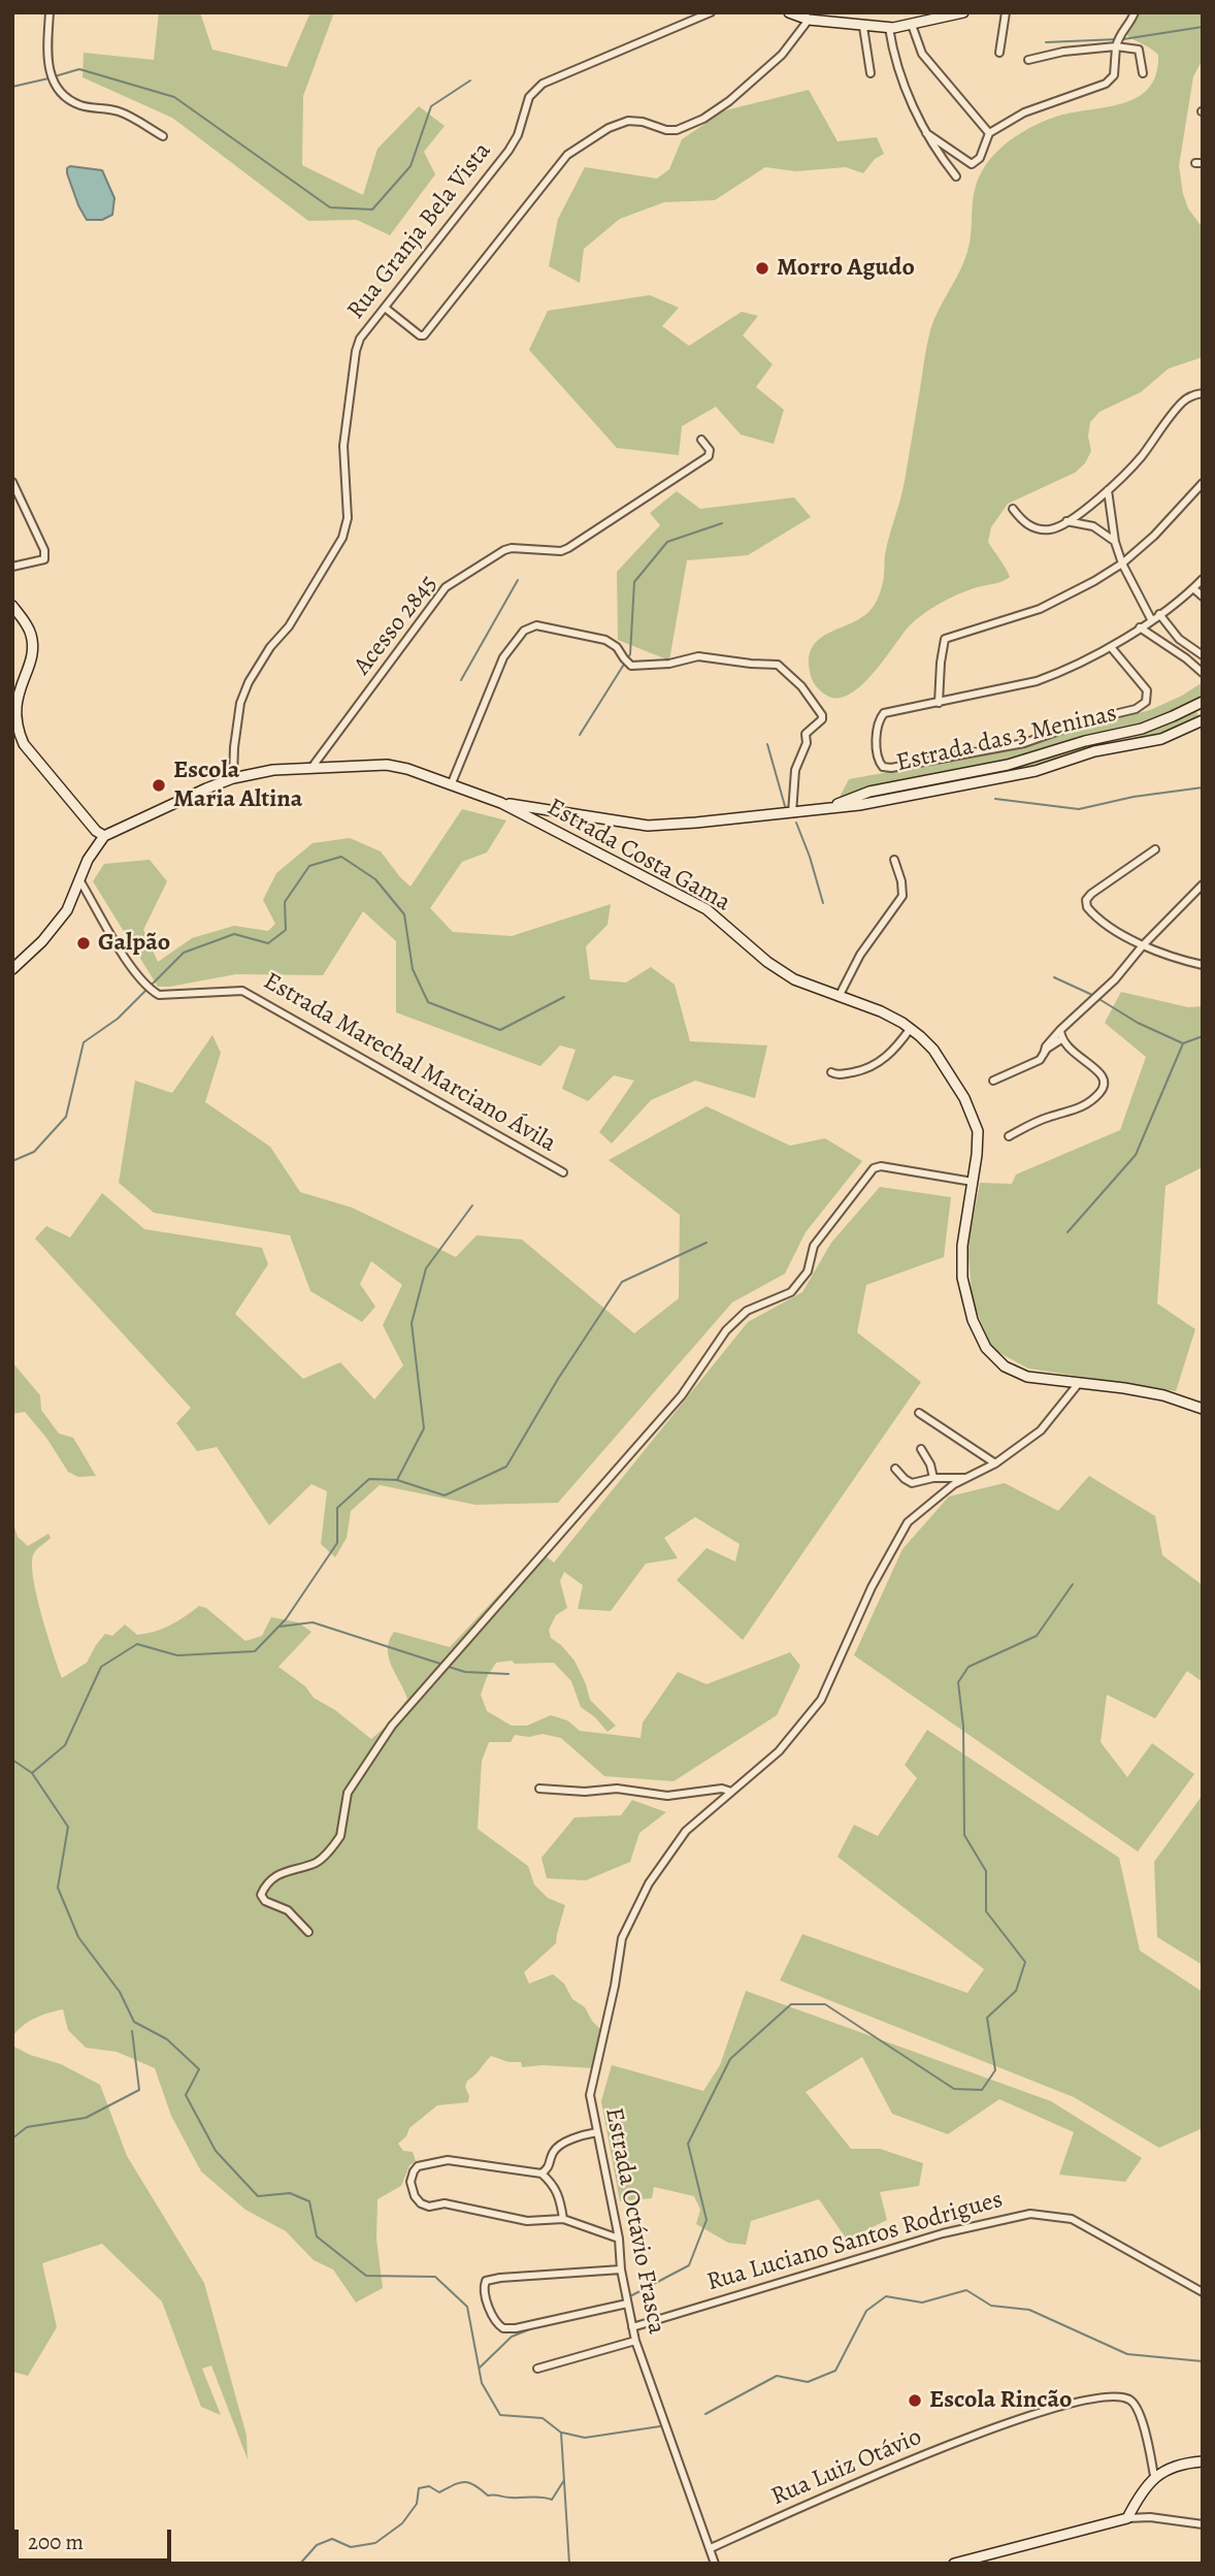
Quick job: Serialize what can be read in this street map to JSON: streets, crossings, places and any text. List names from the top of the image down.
{
  "streets": {
    "main road": ["Estrada das 3 Meninas", "Estrada Costa Gama"],
    "street": [
      "Rua Granja Bela Vista",
      "Acesso 2845",
      "Estrada Marechal Marciano Ávila",
      "Estrada Octávio Frasca",
      "Rua Luciano Santos Rodrigues",
      "Rua Luiz Otávio"
    ]
  },
  "crossings": [
    ["Rua Granja Bela Vista", "Estrada Costa Gama"],
    ["Acesso 2845", "Estrada Costa Gama"],
    ["Estrada das 3 Meninas", "Estrada Costa Gama"],
    ["Estrada Costa Gama", "Estrada Octávio Frasca"],
    ["Estrada Octávio Frasca", "Rua Luciano Santos Rodrigues"],
    ["Estrada Octávio Frasca", "Rua Luiz Otávio"]
  ],
  "places": [
    "Morro Agudo",
    "Escola Maria Altina",
    "Galpão",
    "Escola Rincão"
  ],
  "scale_bar": "200 m"
}
